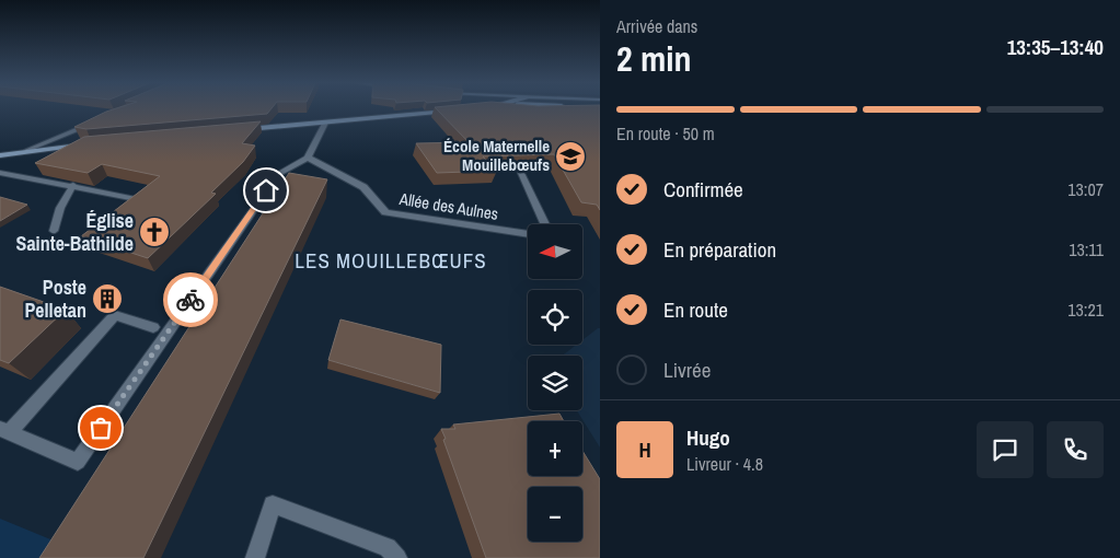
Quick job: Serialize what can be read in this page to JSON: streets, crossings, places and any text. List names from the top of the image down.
{
  "streets": {
    "street": ["Allée des Aulnes"]
  },
  "districts": ["LES MOUILLEBŒUFS"],
  "places": {
    "school or university": ["École Maternelle Mouillebœufs"],
    "church": ["Église Sainte-Bathilde"],
    "building": ["Poste Pelletan"]
  },
  "north": "left",
  "page": {
    "heading": ["2 min", "Arrivée dans", "13:35–13:40"],
    "panel": ["Hugo", "Livreur · 4.8"],
    "bar": "En route · 50 m",
    "list": [
      ["Confirmée", "13:07"],
      ["En préparation", "13:11"],
      ["En route", "13:21"],
      "Livrée"
    ],
    "map_buttons": ["+", "−"],
    "round": "H"
  }
}
